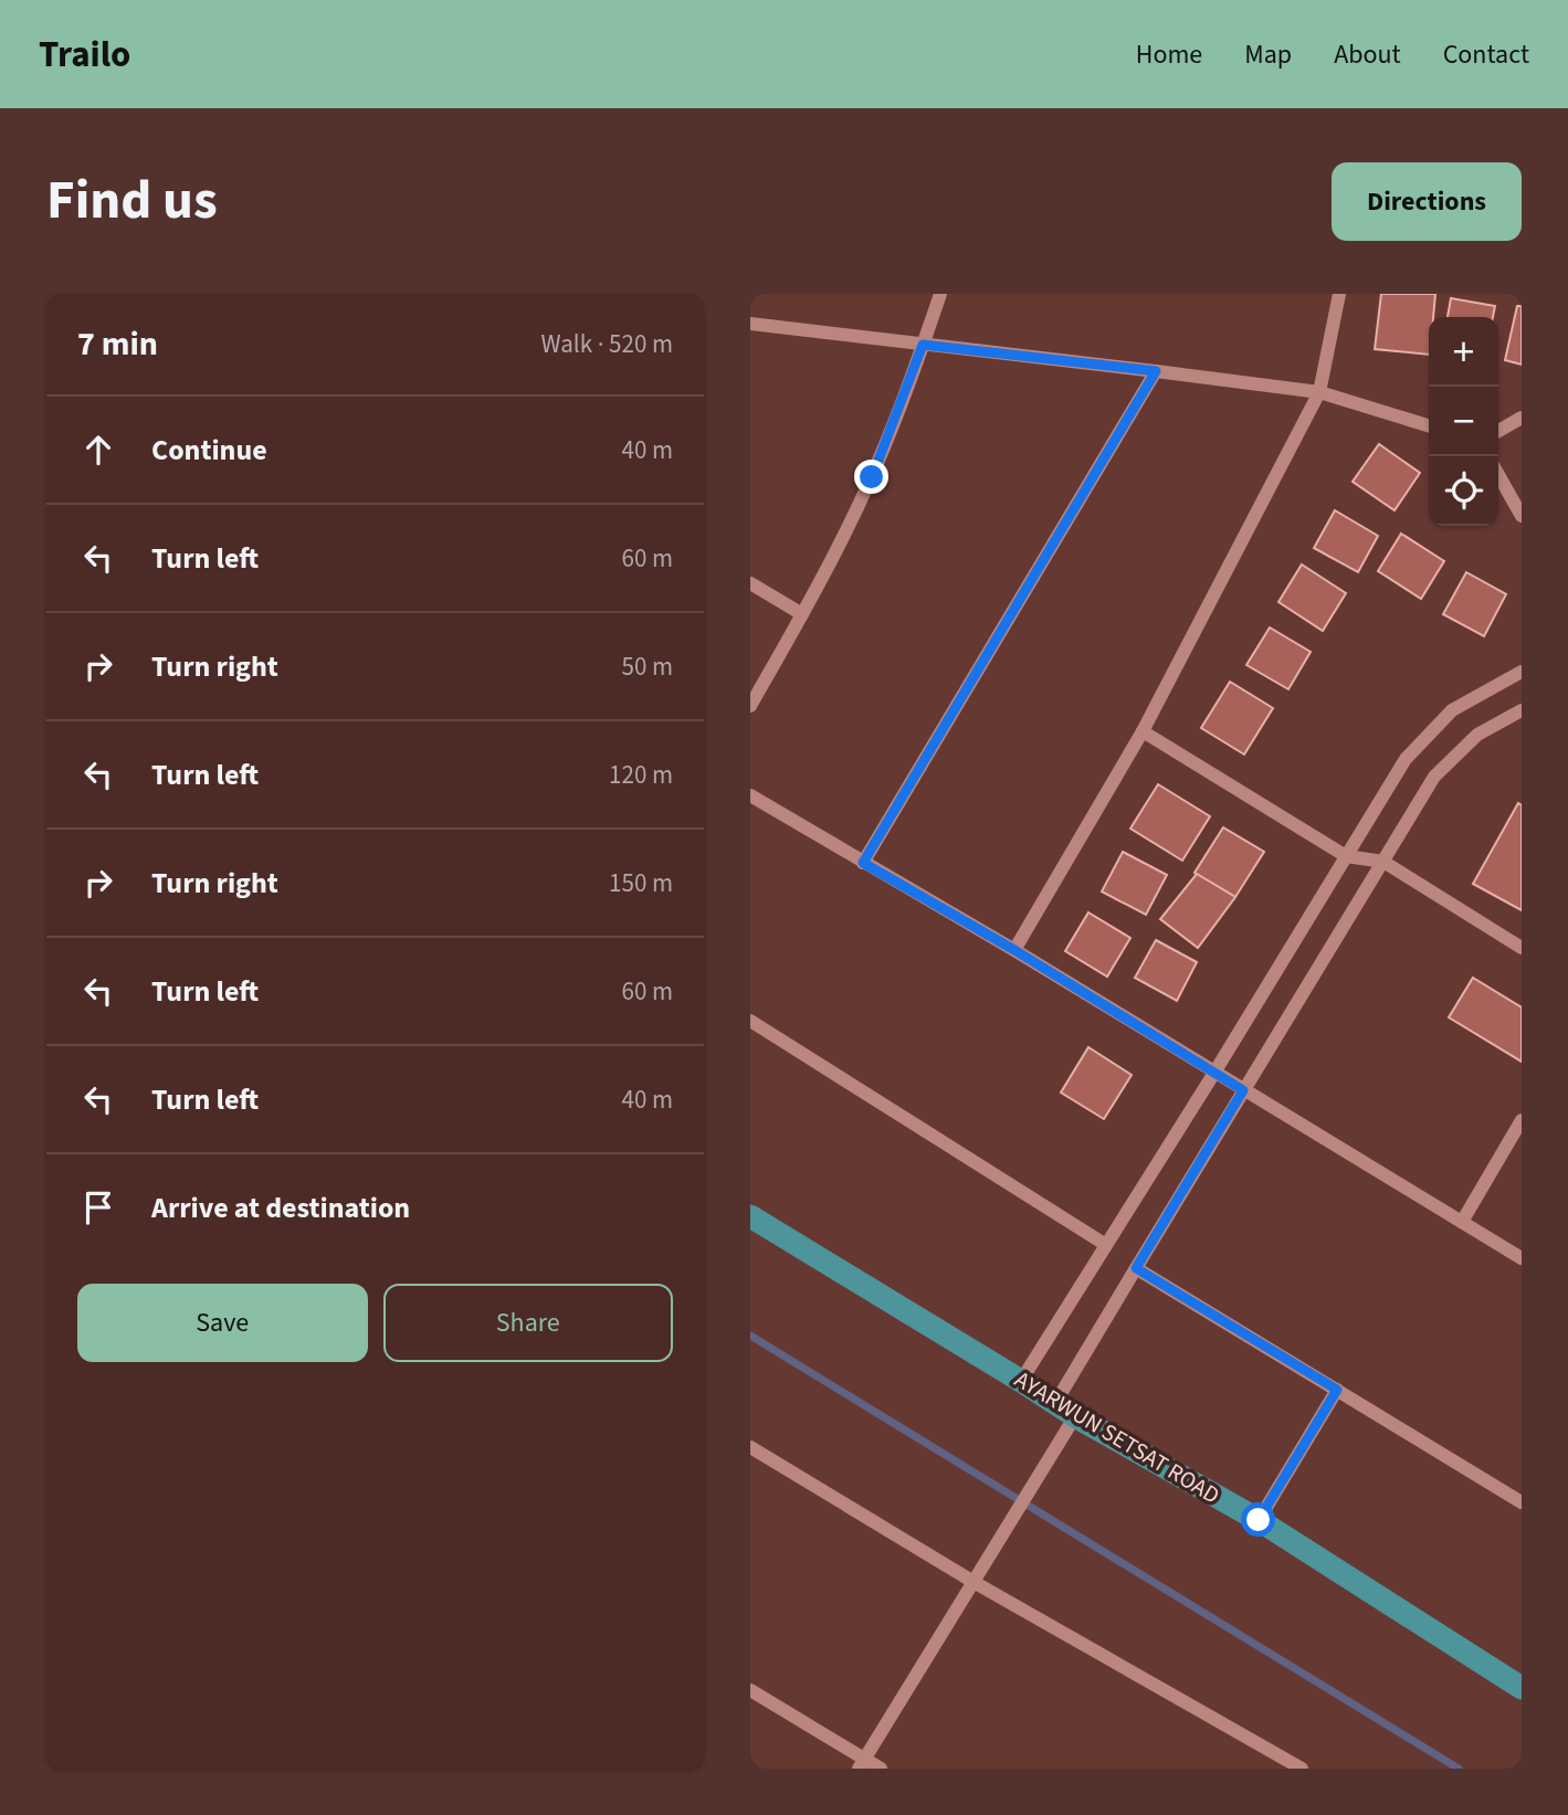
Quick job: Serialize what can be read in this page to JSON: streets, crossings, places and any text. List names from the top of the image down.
{
  "streets": {
    "main road": ["AYARWUN SETSAT ROAD"]
  },
  "page": {
    "header": "Trailo",
    "nav": [
      "Home",
      "Map",
      "About",
      "Contact"
    ],
    "title": "Find us",
    "buttons": [
      "Directions",
      ["Save", "Share"]
    ],
    "heading": ["7 min", "Walk · 520 m"],
    "map_buttons": ["+", "−"],
    "list": [
      ["Continue", "40 m"],
      ["Turn left", "60 m"],
      ["Turn right", "50 m"],
      ["Turn left", "120 m"],
      ["Turn right", "150 m"],
      ["Turn left", "60 m"],
      ["Turn left", "40 m"],
      "Arrive at destination"
    ]
  }
}
